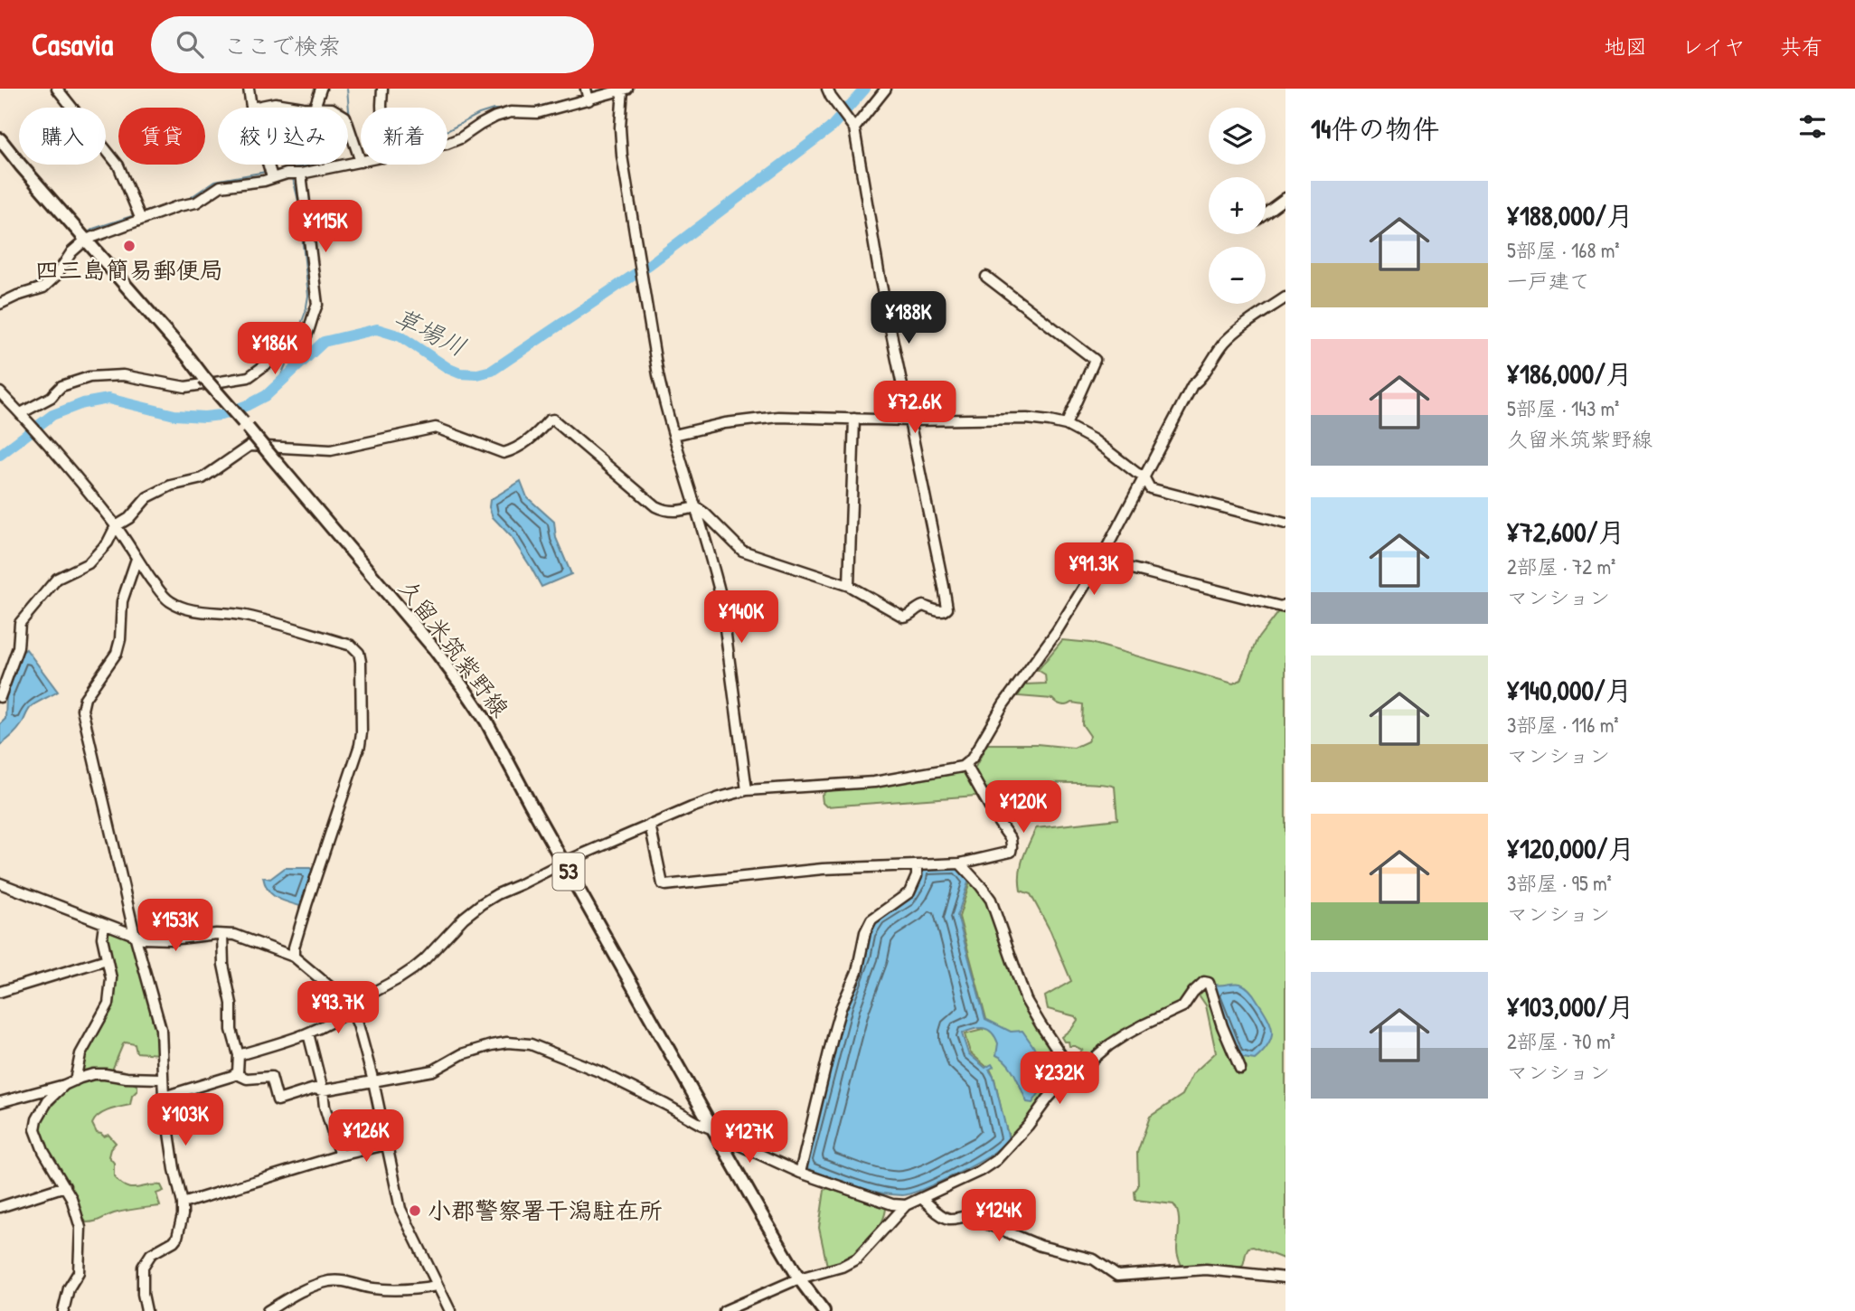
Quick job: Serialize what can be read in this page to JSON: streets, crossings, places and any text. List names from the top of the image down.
{
  "streets": {
    "main road": ["久留米筑紫野線", "53"]
  },
  "water": ["草場川"],
  "places": ["四三島簡易郵便局", "小郡警察署干潟駐在所"],
  "page": {
    "header": "Casavia",
    "search": "ここで検索",
    "nav": ["地図", "レイヤ", "共有"],
    "heading": "14件の物件",
    "map_buttons": ["+", "−"],
    "chip": [
      "購入",
      "賃貸",
      "絞り込み",
      "新着"
    ],
    "list": [
      {
        "name": "¥188,000/月",
        "note": "5部屋 · 168 m² · 一戸建て"
      },
      {
        "name": "¥186,000/月",
        "note": "5部屋 · 143 m² · 久留米筑紫野線"
      },
      {
        "name": "¥72,600/月",
        "note": "2部屋 · 72 m² · マンション"
      },
      {
        "name": "¥140,000/月",
        "note": "3部屋 · 116 m² · マンション"
      },
      {
        "name": "¥120,000/月",
        "note": "3部屋 · 95 m² · マンション"
      },
      {
        "name": "¥103,000/月",
        "note": "2部屋 · 70 m² · マンション"
      }
    ],
    "price": [
      "¥115K",
      "¥188K",
      "¥186K",
      "¥72.6K",
      "¥91.3K",
      "¥140K",
      "¥120K",
      "¥153K",
      "¥93.7K",
      "¥232K",
      "¥103K",
      "¥126K",
      "¥127K",
      "¥124K"
    ]
  }
}
